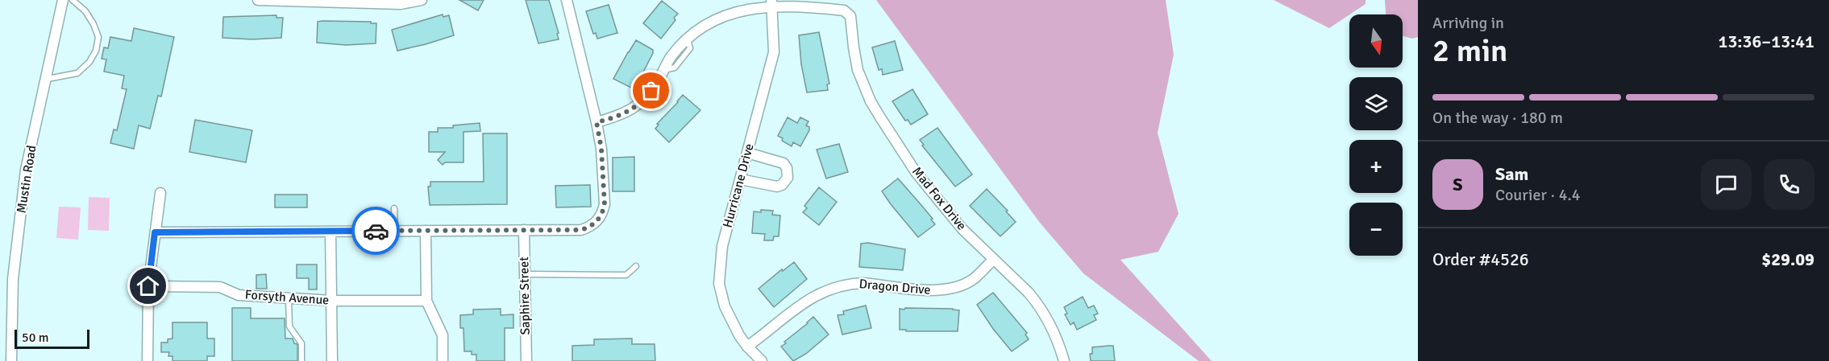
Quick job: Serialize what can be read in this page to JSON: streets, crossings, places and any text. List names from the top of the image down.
{
  "streets": {
    "street": [
      "Mustin Road",
      "Hurricane Drive",
      "Mad Fox Drive",
      "Dragon Drive",
      "Saphire Street",
      "Forsyth Avenue"
    ]
  },
  "crossings": [
    ["Hurricane Drive", "Mad Fox Drive"],
    ["Hurricane Drive", "Dragon Drive"],
    ["Mad Fox Drive", "Dragon Drive"]
  ],
  "scale_bar": "50 m",
  "north": "bottom",
  "page": {
    "heading": ["2 min", "Arriving in", "13:36–13:41"],
    "panel": [
      "Sam",
      "Courier · 4.4",
      "Order #4526",
      "$29.09"
    ],
    "map_buttons": ["+", "−"],
    "bar": "On the way · 180 m",
    "round": "S",
    "scale": "50 m"
  }
}
